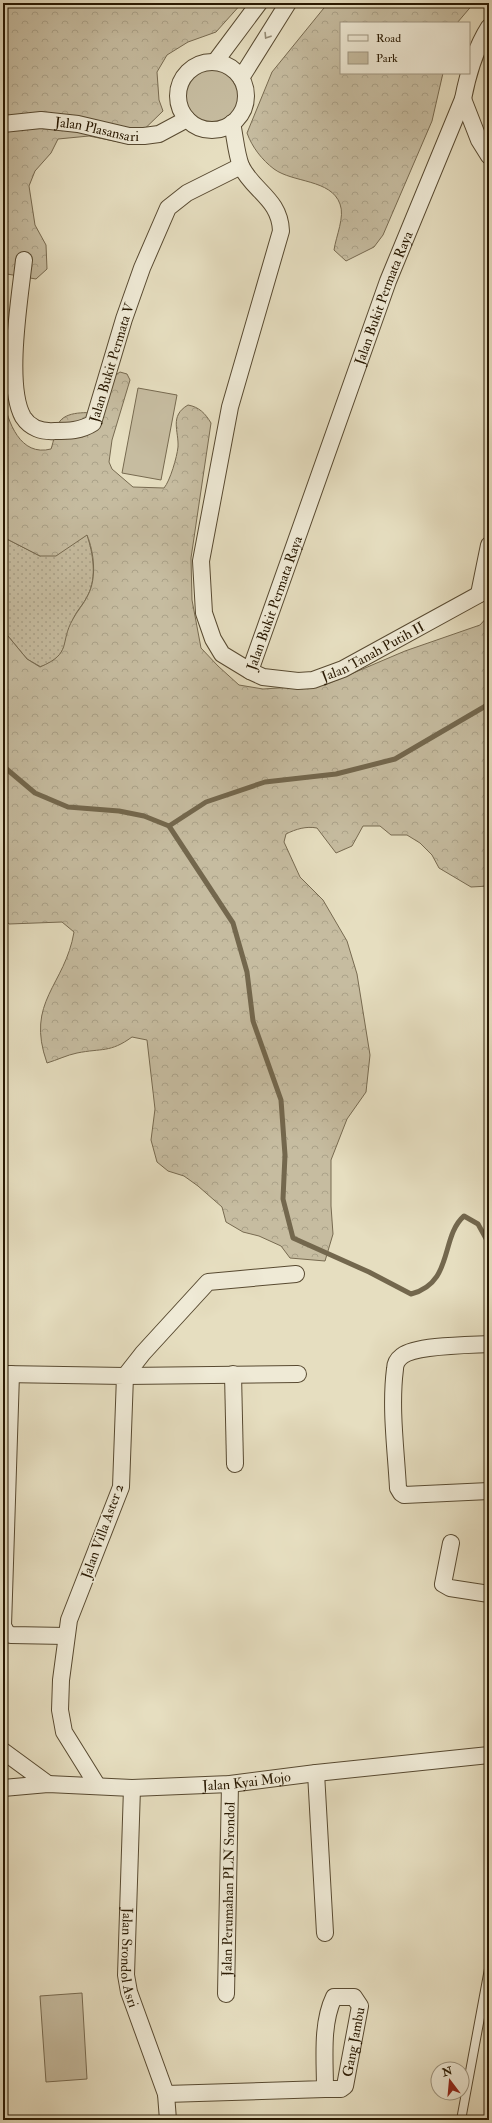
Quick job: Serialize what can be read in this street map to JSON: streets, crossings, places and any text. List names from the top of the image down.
{
  "streets": {
    "street": [
      "Jalan Plasansari",
      "Jalan Bukit Permata Raya",
      "Jalan Bukit Permata V",
      "Jalan Tanah Putih II",
      "Jalan Villa Aster 2",
      "Jalan Kyai Mojo",
      "Jalan Perumahan PLN Srondol",
      "Jalan Srondol Asri",
      "Gang Jambu"
    ]
  },
  "crossings": [
    ["Jalan Plasansari", "Jalan Bukit Permata Raya"],
    ["Jalan Bukit Permata Raya", "Jalan Bukit Permata V"],
    ["Jalan Bukit Permata Raya", "Jalan Tanah Putih II"],
    ["Jalan Villa Aster 2", "Jalan Kyai Mojo"],
    ["Jalan Kyai Mojo", "Jalan Perumahan PLN Srondol"],
    ["Jalan Kyai Mojo", "Jalan Srondol Asri"],
    ["Jalan Srondol Asri", "Gang Jambu"]
  ],
  "legend": ["Road", "Park"],
  "north": "top"
}
